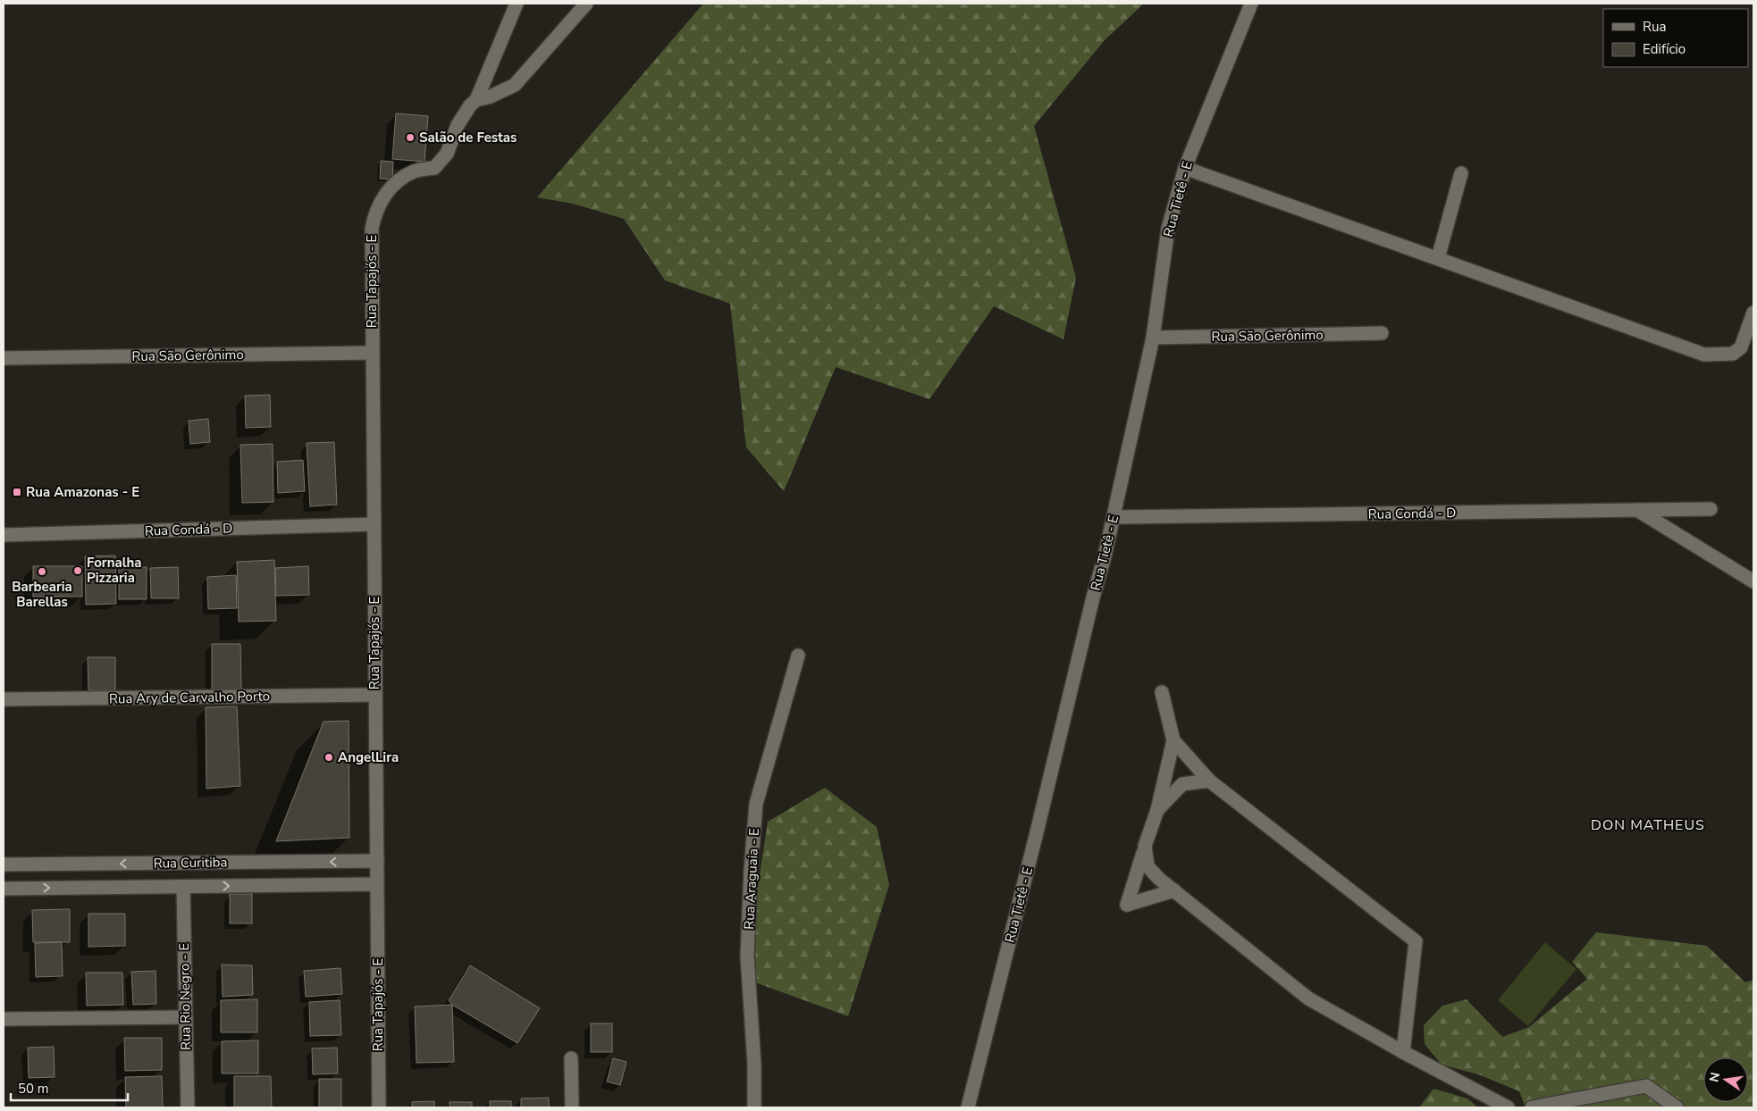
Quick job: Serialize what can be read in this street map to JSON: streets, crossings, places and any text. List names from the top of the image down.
{
  "streets": {
    "street": [
      "Rua Tietê - E",
      "Rua Tapajós - E",
      "Rua São Gerônimo",
      "Rua Condá - D",
      "Rua Ary de Carvalho Porto",
      "Rua Curitiba",
      "Rua Araguaia - E",
      "Rua Rio Negro - E"
    ]
  },
  "crossings": [
    ["Rua Tietê - E", "Rua São Gerônimo"],
    ["Rua Tietê - E", "Rua Condá - D"],
    ["Rua Tapajós - E", "Rua São Gerônimo"],
    ["Rua Tapajós - E", "Rua Condá - D"],
    ["Rua Tapajós - E", "Rua Ary de Carvalho Porto"],
    ["Rua Tapajós - E", "Rua Curitiba"],
    ["Rua Curitiba", "Rua Rio Negro - E"]
  ],
  "districts": ["DON MATHEUS"],
  "places": {
    "other": [
      "Salão de Festas",
      "Fornalha Pizzaria",
      "Barbearia Barellas",
      "AngelLira"
    ],
    "transit": ["Rua Amazonas - E"]
  },
  "legend": ["Rua", "Edifício"],
  "scale_bar": "50 m",
  "north": "left"
}
